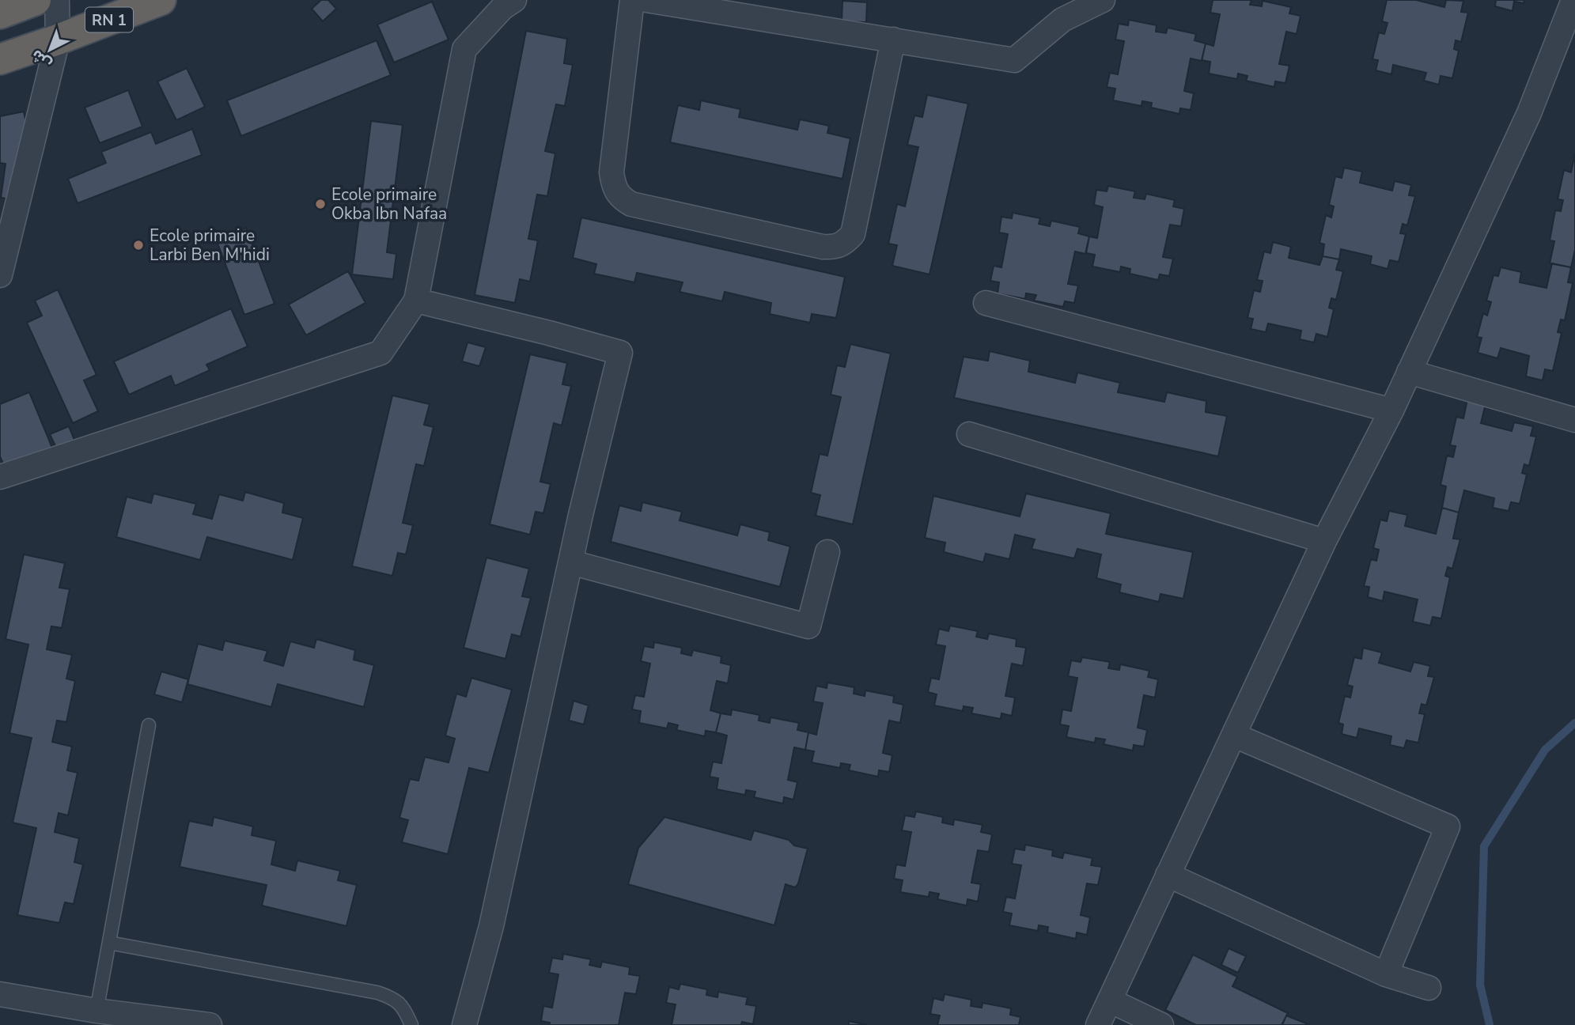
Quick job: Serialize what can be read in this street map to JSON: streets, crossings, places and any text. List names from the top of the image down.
{
  "streets": {
    "highway": ["RN 1"]
  },
  "places": ["Ecole primaire Okba Ibn Nafaa", "Ecole primaire Larbi Ben M'hidi"],
  "north": "bottom left"
}
